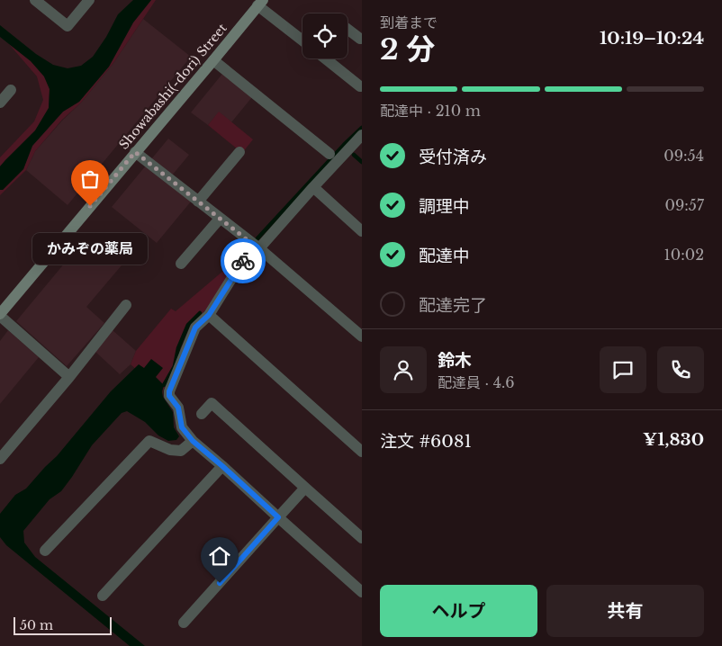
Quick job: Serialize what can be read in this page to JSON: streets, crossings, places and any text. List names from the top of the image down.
{
  "streets": {
    "main road": ["Showabashi(-dori) Street"]
  },
  "places": ["かみぞの薬局"],
  "scale_bar": "50 m",
  "page": {
    "heading": ["2 分", "到着まで", "10:19–10:24"],
    "panel": [
      "鈴木",
      "配達員 · 4.6",
      "注文 #6081",
      "¥1,830"
    ],
    "bar": "配達中 · 210 m",
    "list": [
      ["受付済み", "09:54"],
      ["調理中", "09:57"],
      ["配達中", "10:02"],
      "配達完了"
    ],
    "bubble": "かみぞの薬局",
    "buttons": ["ヘルプ", "共有"],
    "scale": "50 m"
  }
}
